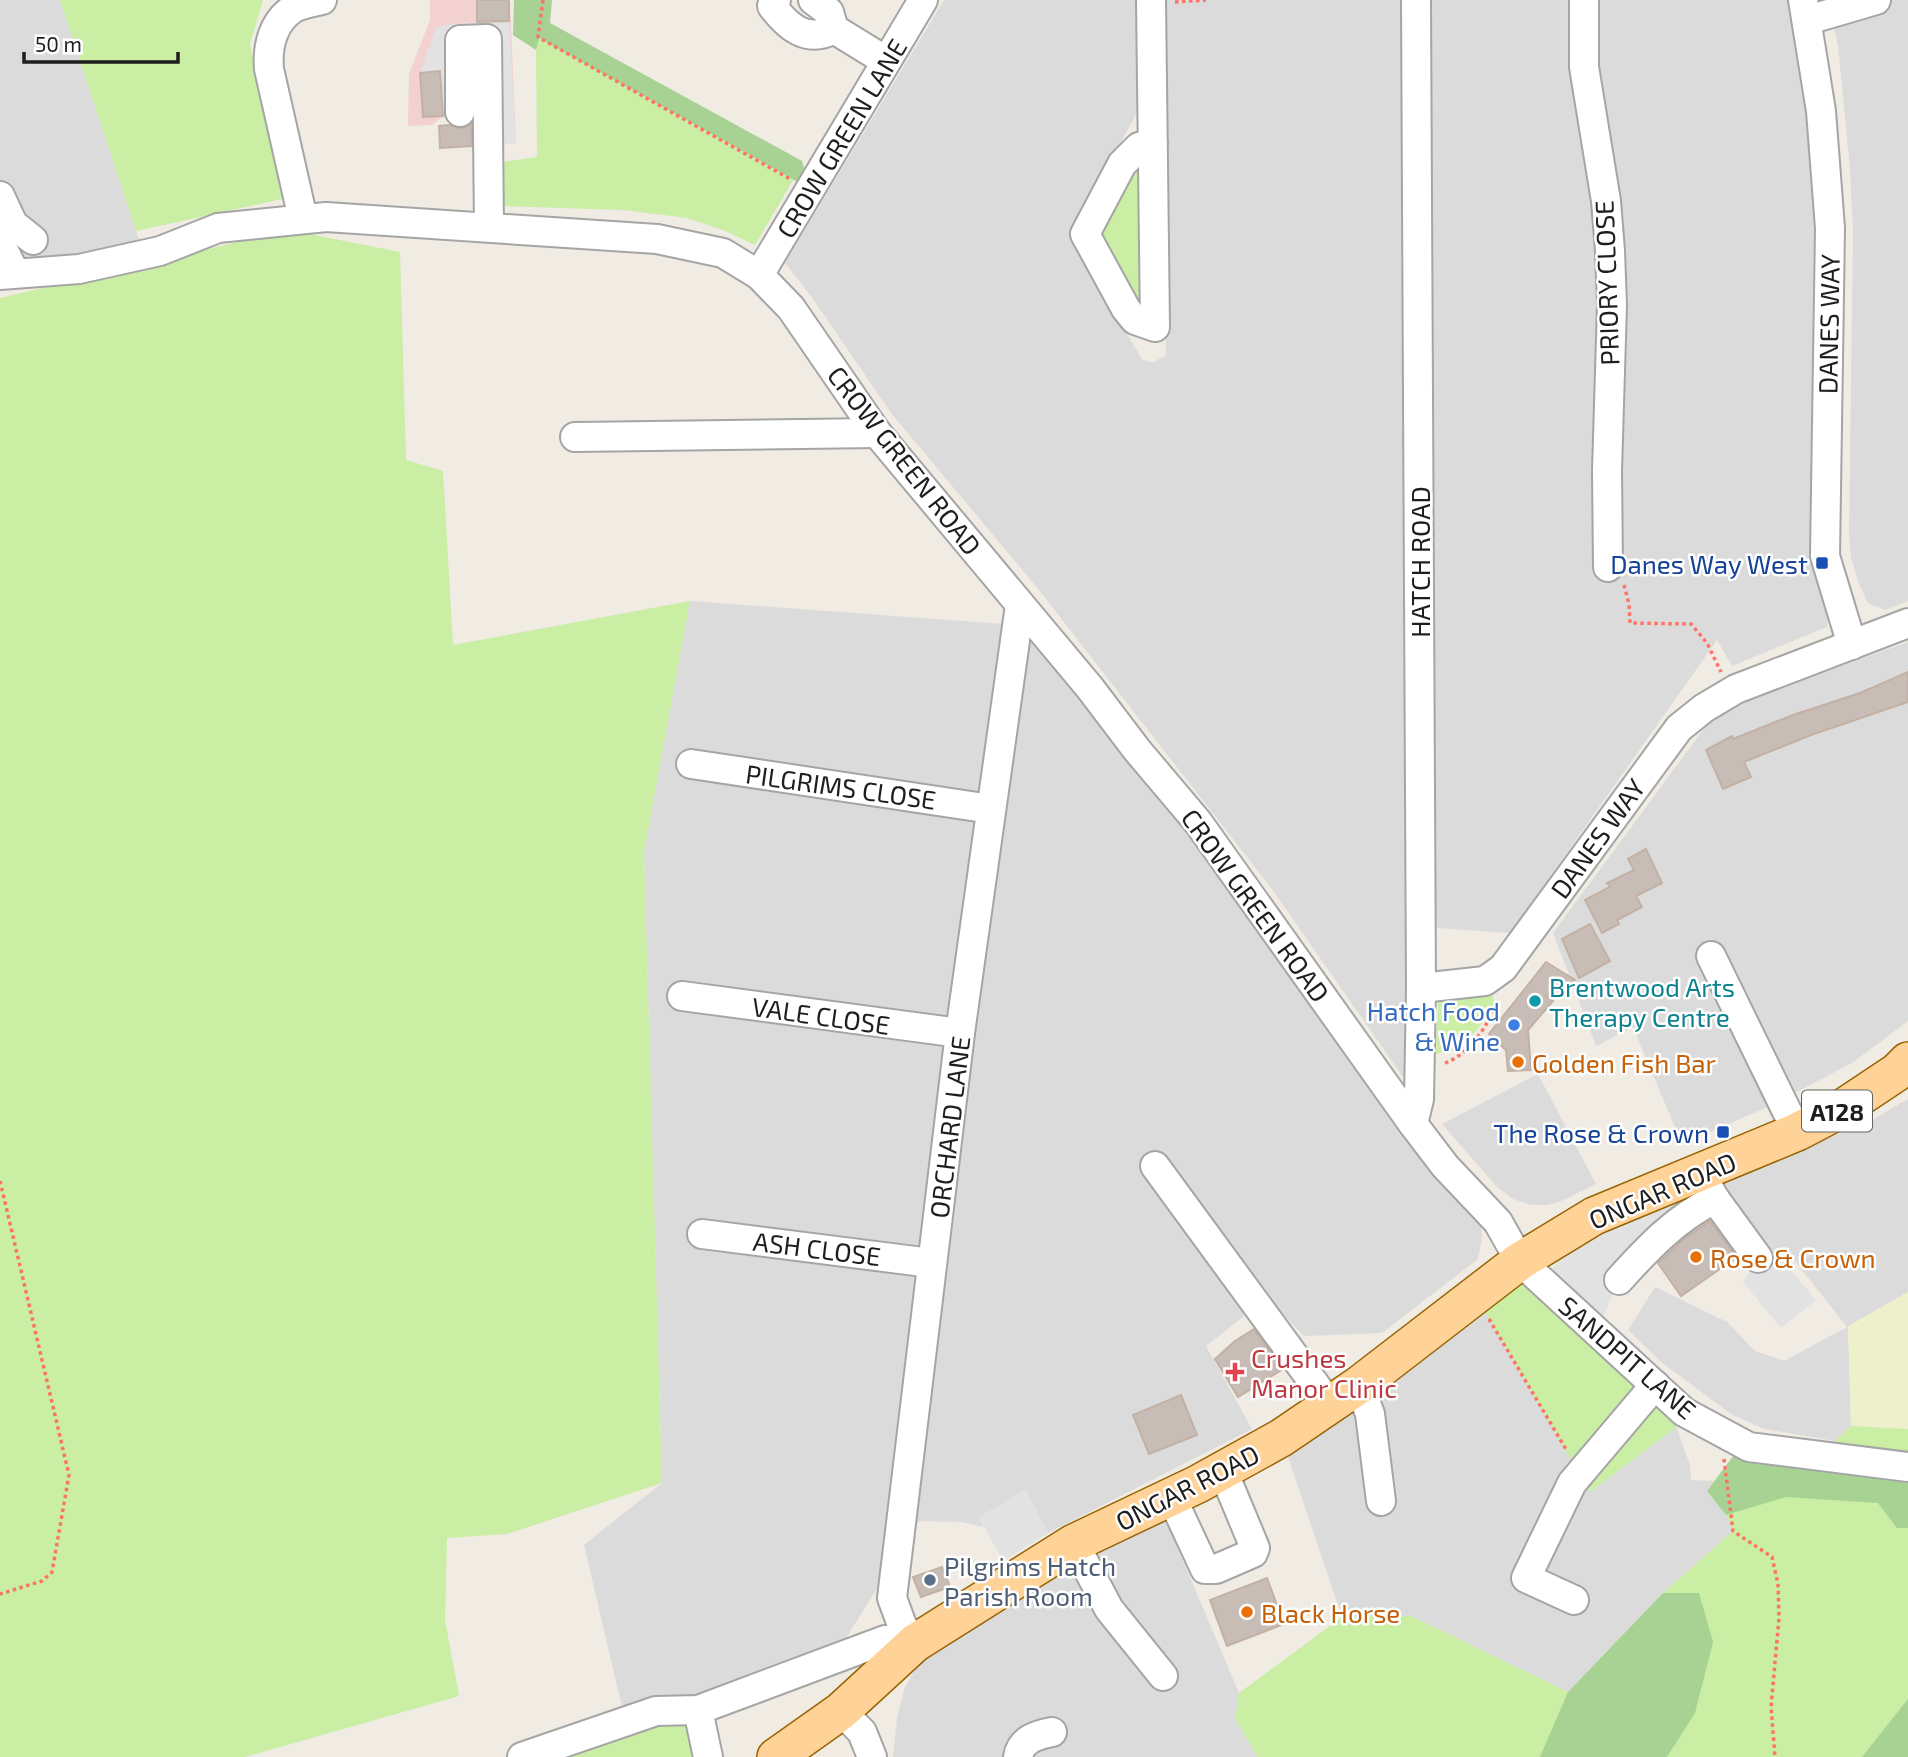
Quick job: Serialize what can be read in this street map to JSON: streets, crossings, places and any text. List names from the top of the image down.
{
  "streets": {
    "main road": ["A128", "ONGAR ROAD"],
    "street": [
      "CROW GREEN LANE",
      "PRIORY CLOSE",
      "DANES WAY",
      "CROW GREEN ROAD",
      "HATCH ROAD",
      "PILGRIMS CLOSE",
      "VALE CLOSE",
      "ORCHARD LANE",
      "ASH CLOSE",
      "SANDPIT LANE"
    ]
  },
  "crossings": [
    ["CROW GREEN LANE", "CROW GREEN ROAD"],
    ["DANES WAY", "HATCH ROAD"],
    ["CROW GREEN ROAD", "HATCH ROAD"],
    ["CROW GREEN ROAD", "ORCHARD LANE"],
    ["CROW GREEN ROAD", "ONGAR ROAD"],
    ["CROW GREEN ROAD", "SANDPIT LANE"],
    ["PILGRIMS CLOSE", "ORCHARD LANE"],
    ["VALE CLOSE", "ORCHARD LANE"],
    ["ORCHARD LANE", "ONGAR ROAD"],
    ["ORCHARD LANE", "ASH CLOSE"],
    ["ONGAR ROAD", "SANDPIT LANE"]
  ],
  "places": {
    "transit": ["Danes Way West", "The Rose & Crown"],
    "other": [
      "Brentwood Arts Therapy Centre",
      "Hatch Food & Wine",
      "Golden Fish Bar",
      "Rose & Crown",
      "Pilgrims Hatch Parish Room",
      "Black Horse"
    ],
    "health": ["Crushes Manor Clinic"]
  },
  "scale_bar": "50 m"
}
